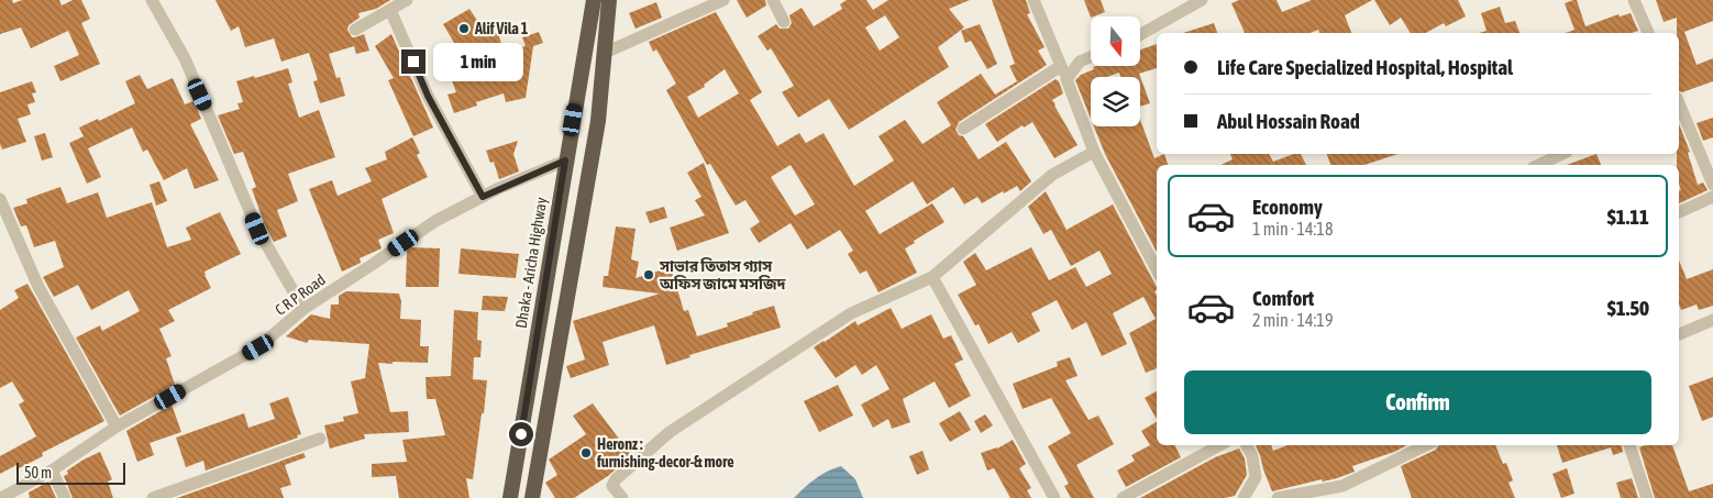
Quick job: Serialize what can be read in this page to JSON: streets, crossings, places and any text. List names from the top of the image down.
{
  "streets": {
    "highway": ["Dhaka - Aricha Highway"],
    "street": ["C R P Road"]
  },
  "crossings": [
    ["Dhaka - Aricha Highway", "C R P Road"]
  ],
  "places": ["Alif Vila 1", "সাভার তিতাস গ্যাস অফিস জামে মসজিদ", "Heronz : furnishing-decor-& more"],
  "scale_bar": "50 m",
  "north": "bottom",
  "page": {
    "banner": ["Life Care Specialized Hospital, Hospital", "Abul Hossain Road"],
    "bubble": "1 min",
    "list": [
      {
        "name": "Economy",
        "note": "1 min · 14:18",
        "value": "$1.11"
      },
      {
        "name": "Comfort",
        "note": "2 min · 14:19",
        "value": "$1.50"
      }
    ],
    "buttons": "Confirm",
    "scale": "50 m"
  }
}
